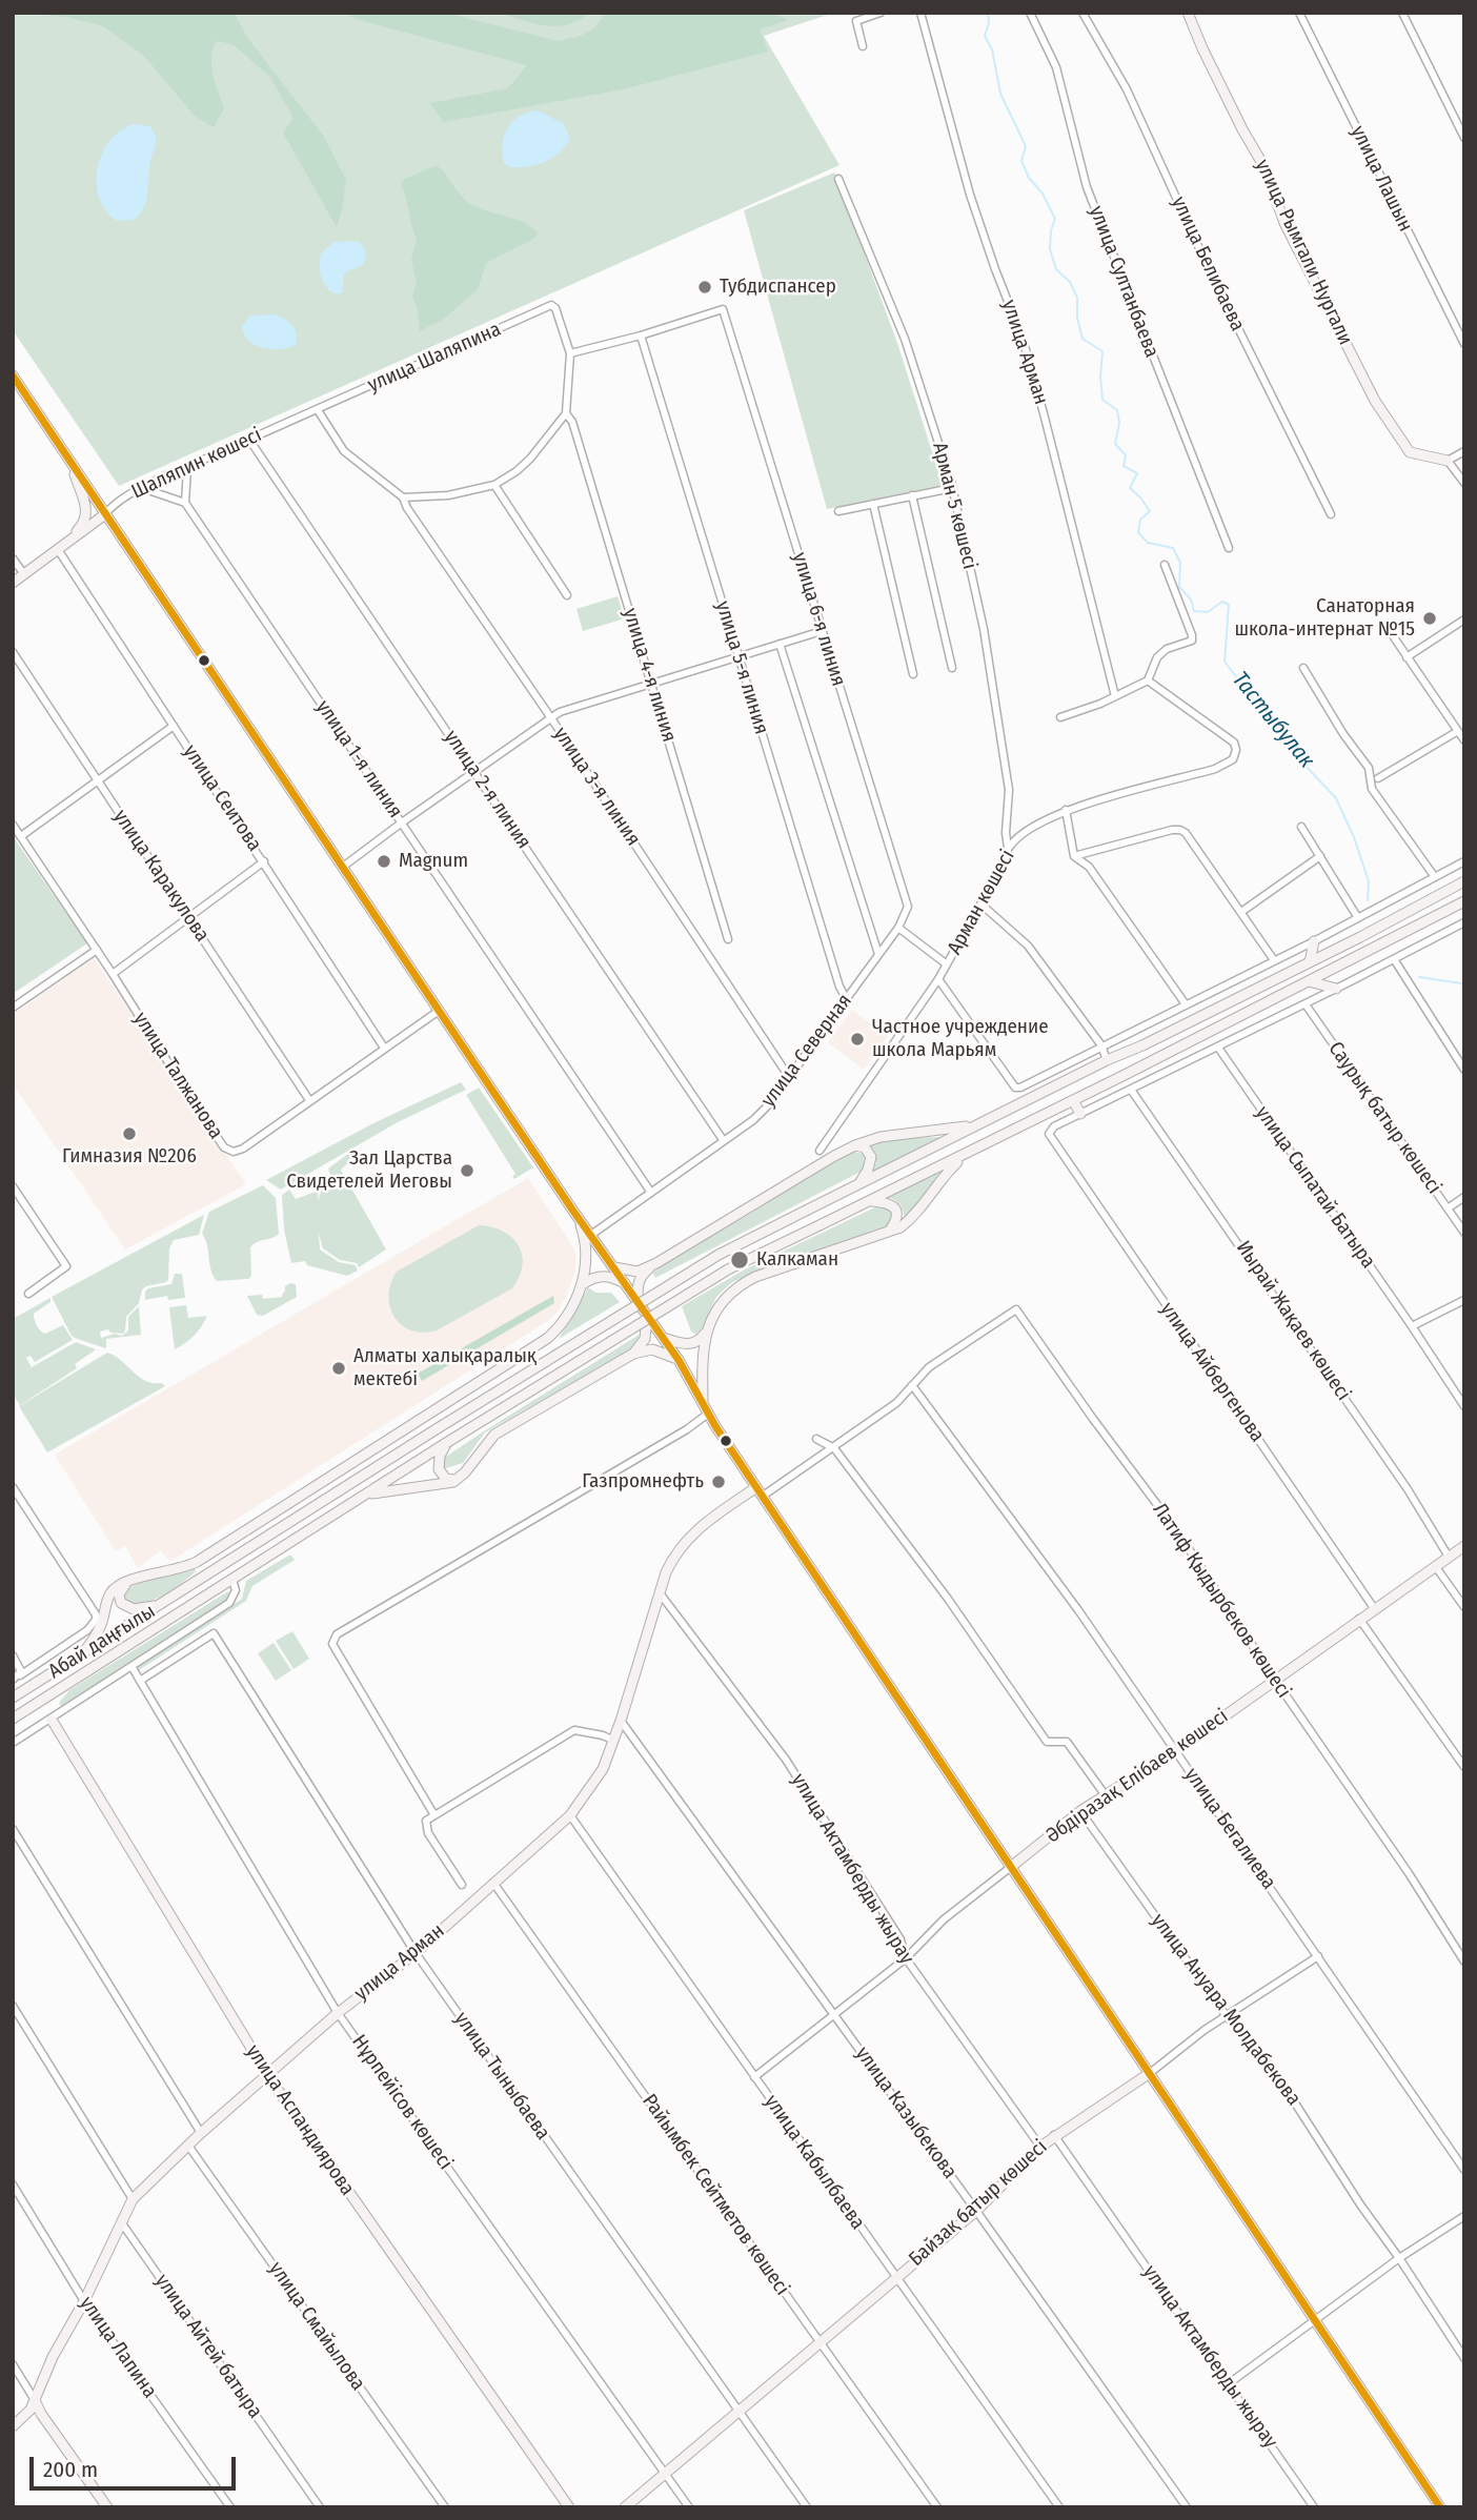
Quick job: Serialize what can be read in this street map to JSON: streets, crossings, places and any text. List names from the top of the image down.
{
  "streets": {
    "main road": [
      "улица Рымгали Нургали",
      "улица Арман",
      "Шаляпин көшесі",
      "Абай даңғылы",
      "Әбдіразақ Елібаев көшесі",
      "улица Аспандиярова",
      "Байзақ батыр көшесі"
    ],
    "street": [
      "улица Лашын",
      "улица Белибаева",
      "улица Султанбаева",
      "улица Шаляпина",
      "Арман 5 көшесі",
      "улица 6-я линия",
      "улица 5-я линия",
      "улица 4-я линия",
      "улица 1-я линия",
      "улица 3-я линия",
      "улица 2-я линия",
      "улица Сеитова",
      "улица Каракулова",
      "Арман көшесі",
      "улица Северная",
      "улица Талжанова",
      "Саурық батыр көшесі",
      "улица Сыпатай Батыра",
      "Иырай Жақаев көшесі",
      "улица Айбергенова",
      "Латиф Қыдырбеков көшесі",
      "улица Бегалиева",
      "улица Актамберды жырау",
      "улица Ануара Молдабекова",
      "улица Тыныбаева",
      "Нұрпейісов көшесі",
      "улица Казыбекова",
      "улица Кабылбаева",
      "Райымбек Сейтметов көшесі",
      "улица Смайылова",
      "улица Айтей батыра",
      "улица Лапина"
    ]
  },
  "crossings": [
    ["улица Арман", "улица Актамберды жырау"],
    ["улица Арман", "улица Тыныбаева"],
    ["улица Арман", "Нұрпейісов көшесі"],
    ["улица Арман", "улица Казыбекова"],
    ["улица Арман", "улица Аспандиярова"],
    ["улица Арман", "улица Кабылбаева"],
    ["улица Арман", "Райымбек Сейтметов көшесі"],
    ["улица Арман", "улица Смайылова"],
    ["улица Арман", "улица Айтей батыра"],
    ["улица Арман", "улица Лапина"],
    ["улица Шаляпина", "Шаляпин көшесі"],
    ["Шаляпин көшесі", "улица 2-я линия"],
    ["Шаляпин көшесі", "улица Сеитова"],
    ["Арман 5 көшесі", "Арман көшесі"],
    ["улица 6-я линия", "улица 5-я линия"],
    ["улица 6-я линия", "улица Северная"],
    ["улица 5-я линия", "улица Северная"],
    ["улица 1-я линия", "улица Северная"],
    ["улица 3-я линия", "улица Северная"],
    ["улица 2-я линия", "улица Северная"],
    ["улица Сеитова", "улица Талжанова"],
    ["улица Каракулова", "улица Талжанова"],
    ["Иырай Жақаев көшесі", "Әбдіразақ Елібаев көшесі"],
    ["улица Айбергенова", "Әбдіразақ Елібаев көшесі"],
    ["Латиф Қыдырбеков көшесі", "Әбдіразақ Елібаев көшесі"],
    ["Латиф Қыдырбеков көшесі", "улица Бегалиева"],
    ["Әбдіразақ Елібаев көшесі", "улица Бегалиева"],
    ["Әбдіразақ Елібаев көшесі", "улица Актамберды жырау"],
    ["Әбдіразақ Елібаев көшесі", "улица Ануара Молдабекова"],
    ["Әбдіразақ Елібаев көшесі", "улица Казыбекова"],
    ["Әбдіразақ Елібаев көшесі", "улица Кабылбаева"],
    ["улица Бегалиева", "Байзақ батыр көшесі"],
    ["улица Актамберды жырау", "Байзақ батыр көшесі"],
    ["улица Ануара Молдабекова", "Байзақ батыр көшесі"],
    ["улица Тыныбаева", "Нұрпейісов көшесі"],
    ["улица Тыныбаева", "Байзақ батыр көшесі"],
    ["Нұрпейісов көшесі", "Байзақ батыр көшесі"],
    ["улица Казыбекова", "Байзақ батыр көшесі"],
    ["улица Кабылбаева", "Байзақ батыр көшесі"],
    ["Райымбек Сейтметов көшесі", "Байзақ батыр көшесі"]
  ],
  "water": ["Тастыбулак"],
  "places": [
    "Тубдиспансер",
    "Санаторная школа-интернат №15",
    "Magnum",
    "Частное учреждение школа Марьям",
    "Гимназия №206",
    "Зал Царства Свидетелей Иеговы",
    "Калкаман",
    "Алматы халықаралық мектебі",
    "Газпромнефть"
  ],
  "scale_bar": "200 m"
}
